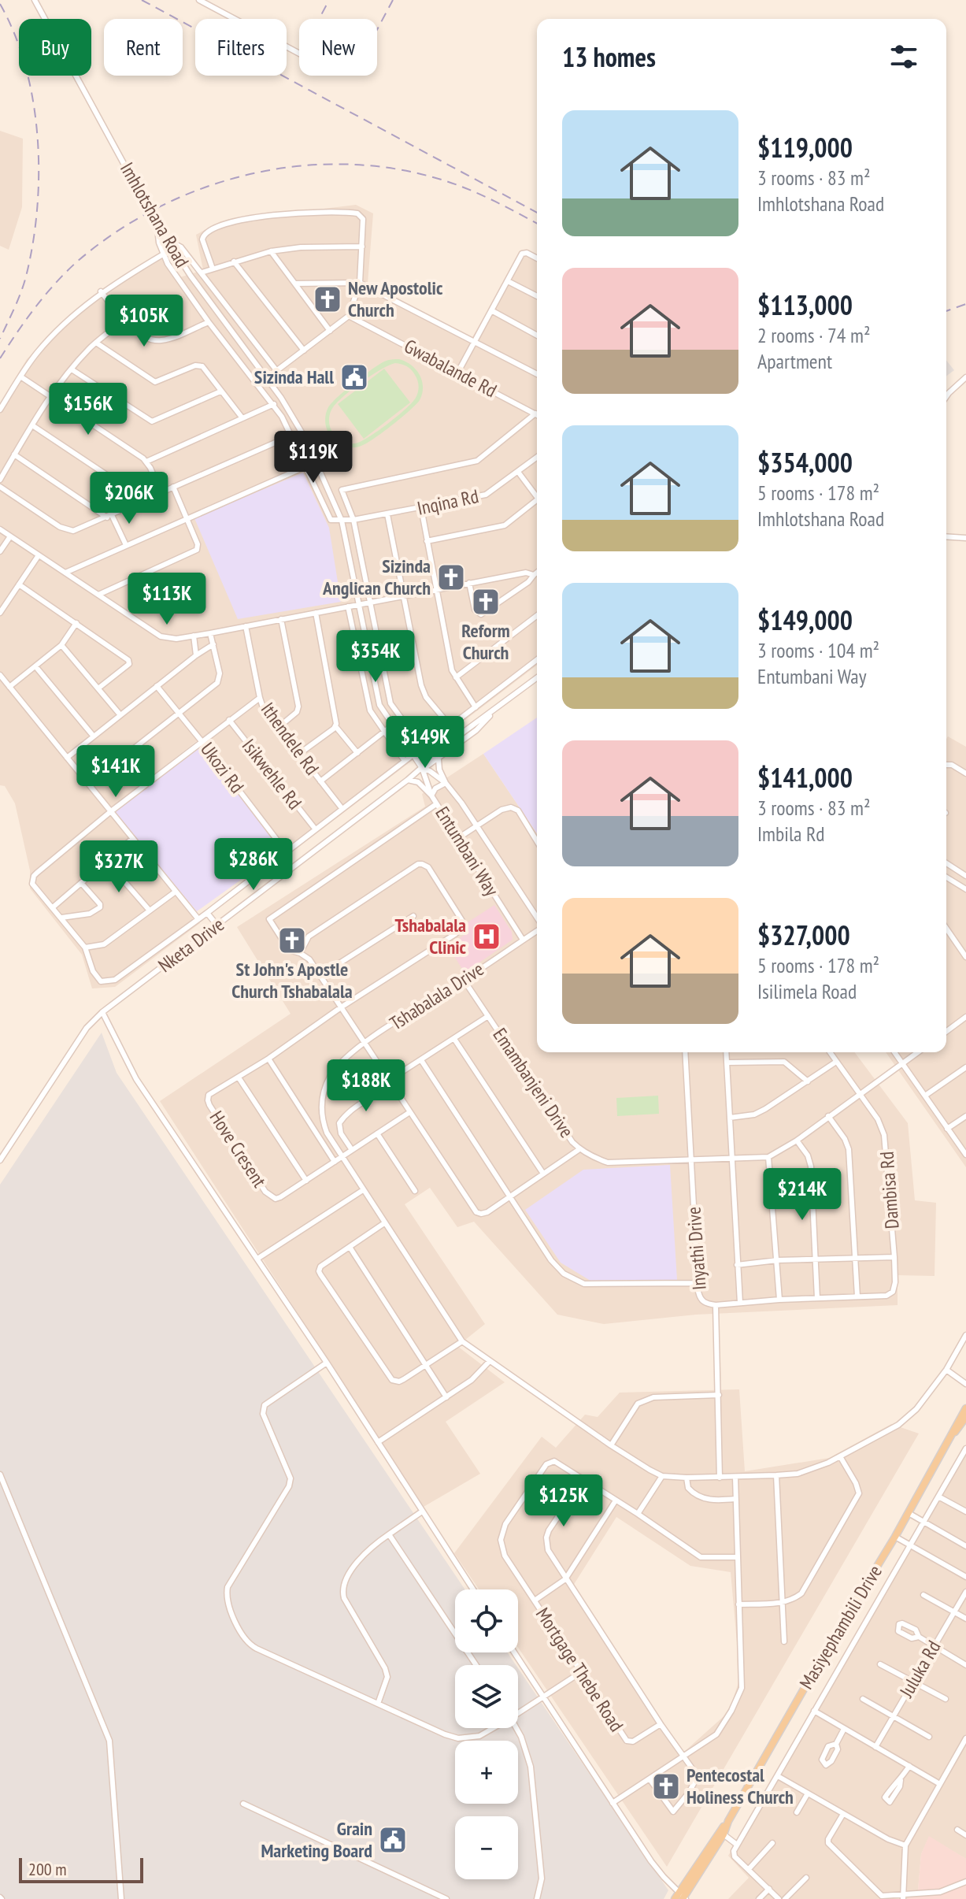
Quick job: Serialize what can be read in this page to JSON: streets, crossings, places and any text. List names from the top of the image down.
{
  "streets": {
    "main road": ["Masiyephambili Drive"],
    "street": [
      "Imhlotshana Road",
      "Gwabalande Rd",
      "Inqina Rd",
      "Ithendele Rd",
      "Ukozi Rd",
      "Isikwehle Rd",
      "Entumbani Way",
      "Nketa Drive",
      "Tshabalala Drive",
      "Emambanjeni Drive",
      "Hove Cresent",
      "Dambisa Rd",
      "Inyathi Drive",
      "Juluka Rd",
      "Mortgage Thebe Road"
    ]
  },
  "crossings": [
    ["Imhlotshana Road", "Inqina Rd"],
    ["Imhlotshana Road", "Entumbani Way"],
    ["Imhlotshana Road", "Nketa Drive"],
    ["Entumbani Way", "Nketa Drive"],
    ["Entumbani Way", "Tshabalala Drive"],
    ["Tshabalala Drive", "Emambanjeni Drive"],
    ["Tshabalala Drive", "Hove Cresent"],
    ["Emambanjeni Drive", "Dambisa Rd"],
    ["Emambanjeni Drive", "Inyathi Drive"]
  ],
  "places": {
    "church": [
      "New Apostolic Church",
      "Sizinda Anglican Church",
      "Reform Church",
      "St John's Apostle Church Tshabalala",
      "Pentecostal Holiness Church"
    ],
    "public building": ["Sizinda Hall", "Grain Marketing Board"],
    "hospital": ["Tshabalala Clinic"]
  },
  "scale_bar": "200 m",
  "page": {
    "chip": [
      "Buy",
      "Rent",
      "Filters",
      "New"
    ],
    "heading": "13 homes",
    "list": [
      {
        "name": "$119,000",
        "note": "3 rooms · 83 m² · Imhlotshana Road"
      },
      {
        "name": "$113,000",
        "note": "2 rooms · 74 m² · Apartment"
      },
      {
        "name": "$354,000",
        "note": "5 rooms · 178 m² · Imhlotshana Road"
      },
      {
        "name": "$149,000",
        "note": "3 rooms · 104 m² · Entumbani Way"
      },
      {
        "name": "$141,000",
        "note": "3 rooms · 83 m² · Imbila Rd"
      },
      {
        "name": "$327,000",
        "note": "5 rooms · 178 m² · Isilimela Road"
      }
    ],
    "price": [
      "$105K",
      "$156K",
      "$119K",
      "$206K",
      "$113K",
      "$354K",
      "$149K",
      "$141K",
      "$286K",
      "$327K",
      "$188K",
      "$214K",
      "$125K"
    ],
    "map_buttons": ["+", "−"],
    "scale": "200 m"
  }
}
